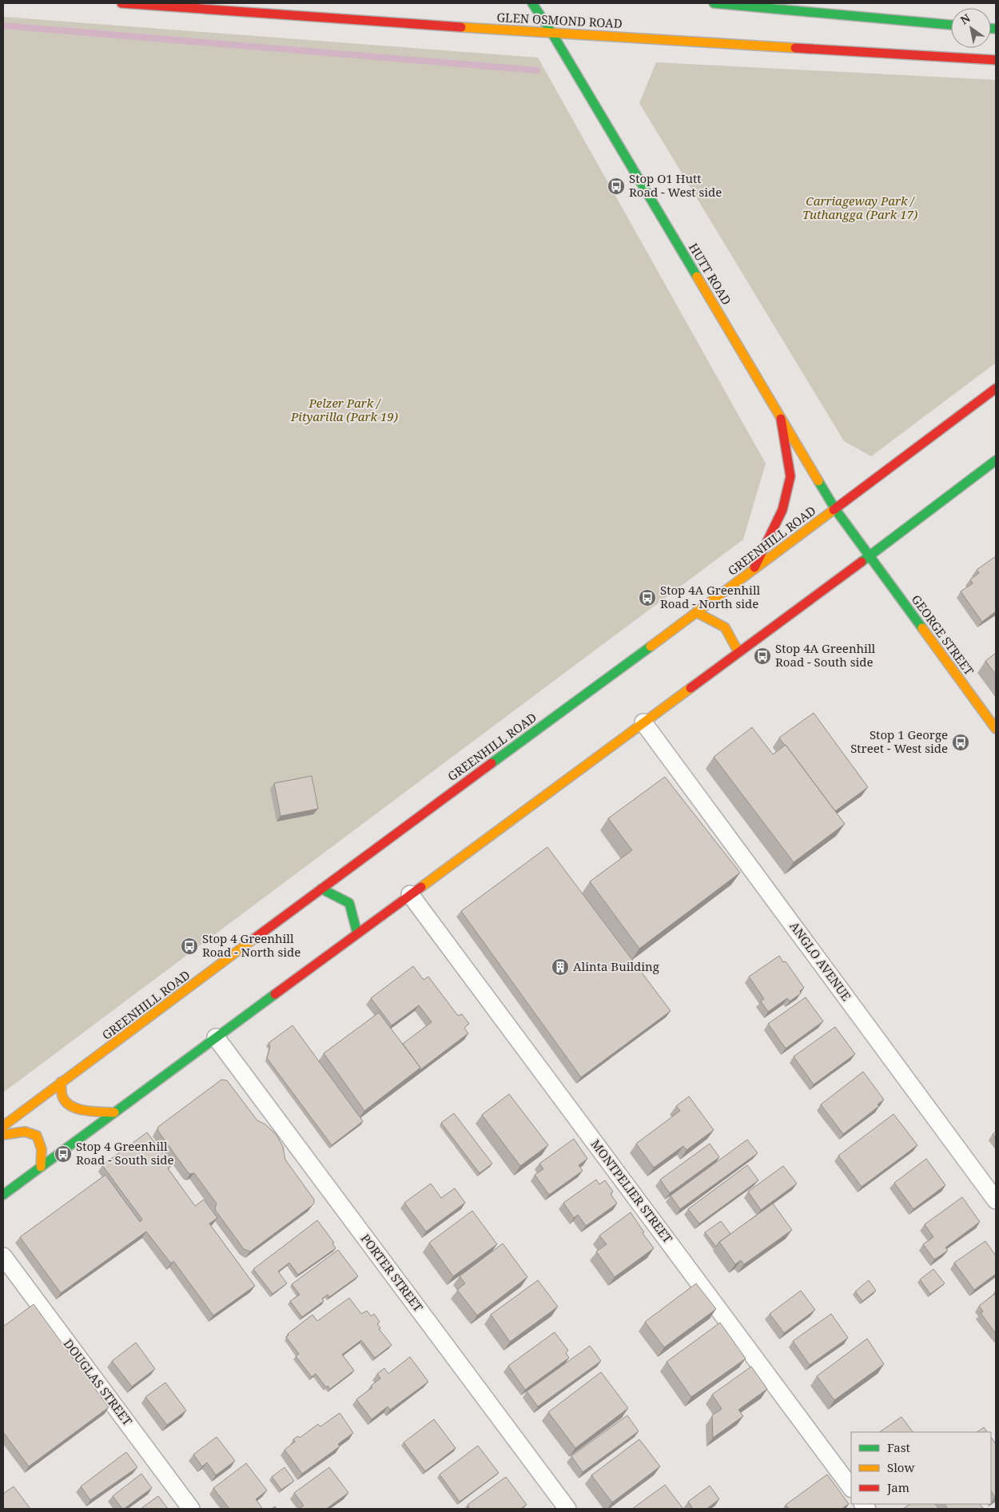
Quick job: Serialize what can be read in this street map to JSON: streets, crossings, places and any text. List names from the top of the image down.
{
  "streets": {
    "main road": [
      "GLEN OSMOND ROAD",
      "HUTT ROAD",
      "GREENHILL ROAD",
      "GEORGE STREET"
    ],
    "street": [
      "ANGLO AVENUE",
      "MONTPELIER STREET",
      "PORTER STREET",
      "DOUGLAS STREET"
    ]
  },
  "crossings": [
    ["GLEN OSMOND ROAD", "HUTT ROAD"],
    ["HUTT ROAD", "GREENHILL ROAD"],
    ["HUTT ROAD", "GEORGE STREET"]
  ],
  "parks": ["Carriageway Park / Tuthangga (Park 17)", "Pelzer Park / Pityarilla (Park 19)"],
  "places": {
    "bus stop": [
      "Stop O1 Hutt Road - West side",
      "Stop 4A Greenhill Road - North side",
      "Stop 4A Greenhill Road - South side",
      "Stop 1 George Street - West side",
      "Stop 4 Greenhill Road - North side",
      "Stop 4 Greenhill Road - South side"
    ],
    "building": ["Alinta Building"]
  },
  "legend": ["Fast", "Slow", "Jam"],
  "north": "top left"
}
